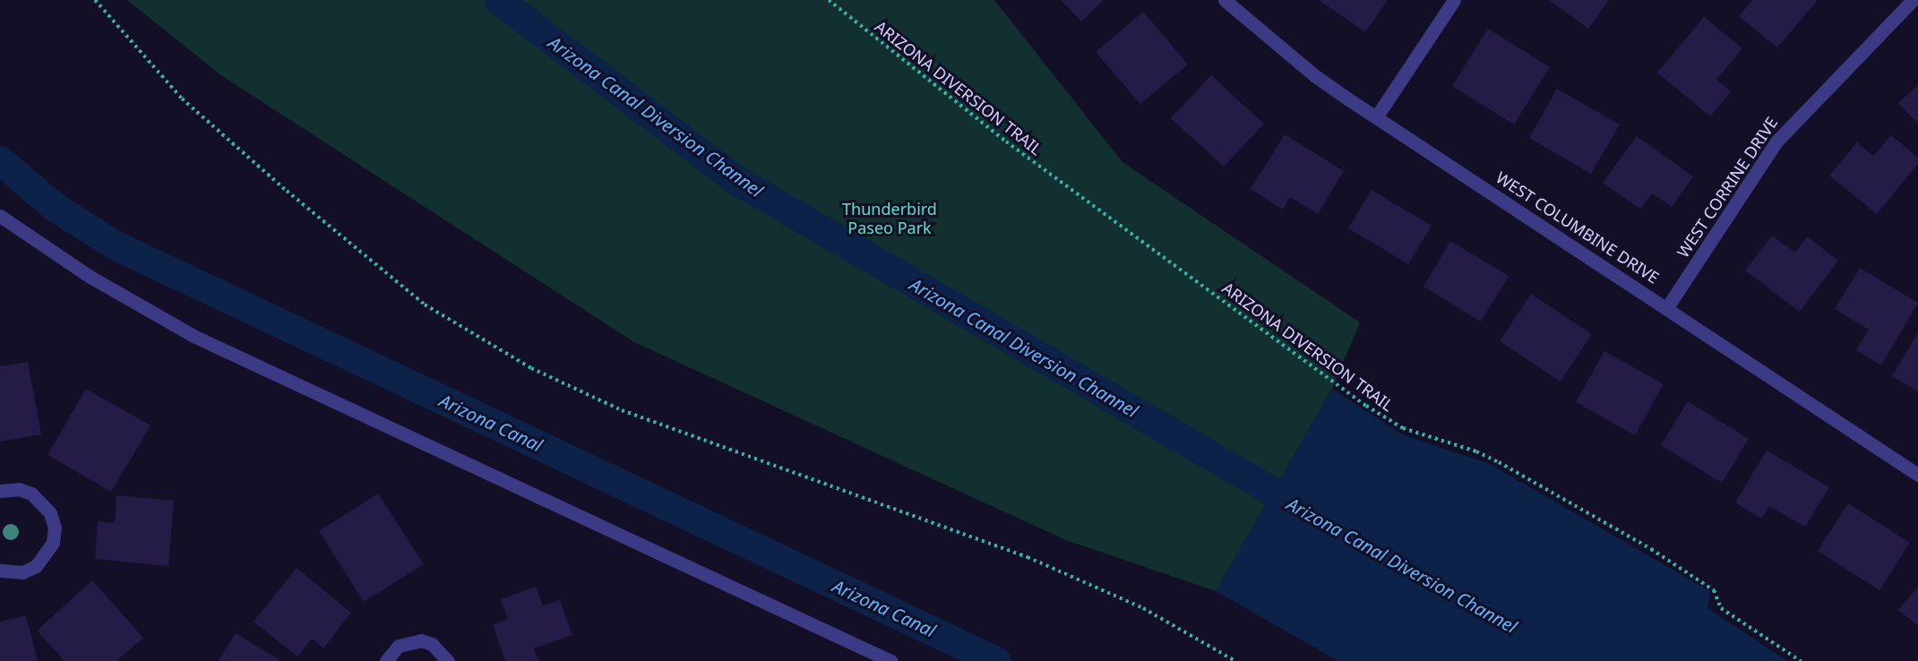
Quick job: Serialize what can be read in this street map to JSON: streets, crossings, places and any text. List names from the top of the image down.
{
  "streets": {
    "street": ["WEST CORRINE DRIVE", "WEST COLUMBINE DRIVE"],
    "path": ["ARIZONA DIVERSION TRAIL"]
  },
  "crossings": [
    ["WEST CORRINE DRIVE", "WEST COLUMBINE DRIVE"]
  ],
  "water": ["Arizona Canal Diversion Channel", "Arizona Canal"],
  "parks": ["Thunderbird Paseo Park"]
}
